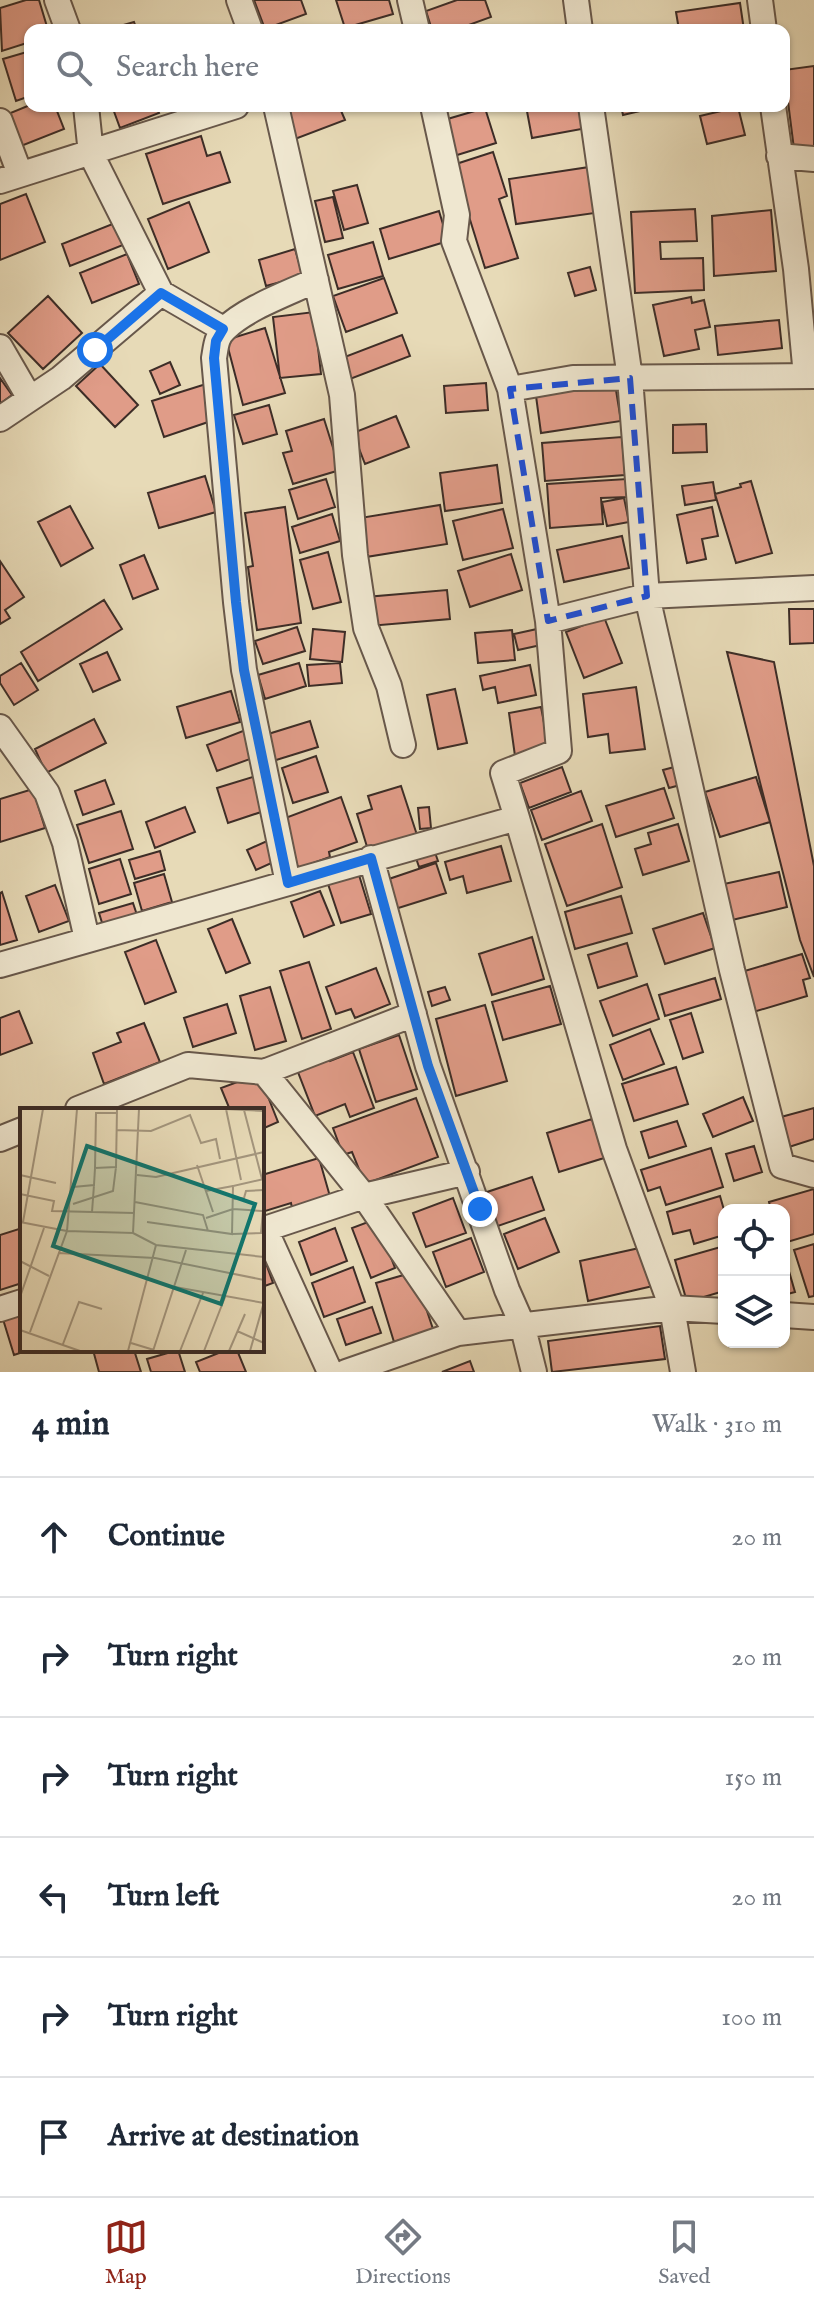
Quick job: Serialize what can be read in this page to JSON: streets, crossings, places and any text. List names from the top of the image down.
{
  "page": {
    "search": "Search here",
    "heading": ["4 min", "Walk · 310 m"],
    "list": [
      ["Continue", "20 m"],
      ["Turn right", "20 m"],
      ["Turn right", "150 m"],
      ["Turn left", "20 m"],
      ["Turn right", "100 m"],
      "Arrive at destination"
    ],
    "nav": ["Map", "Directions", "Saved"]
  }
}
